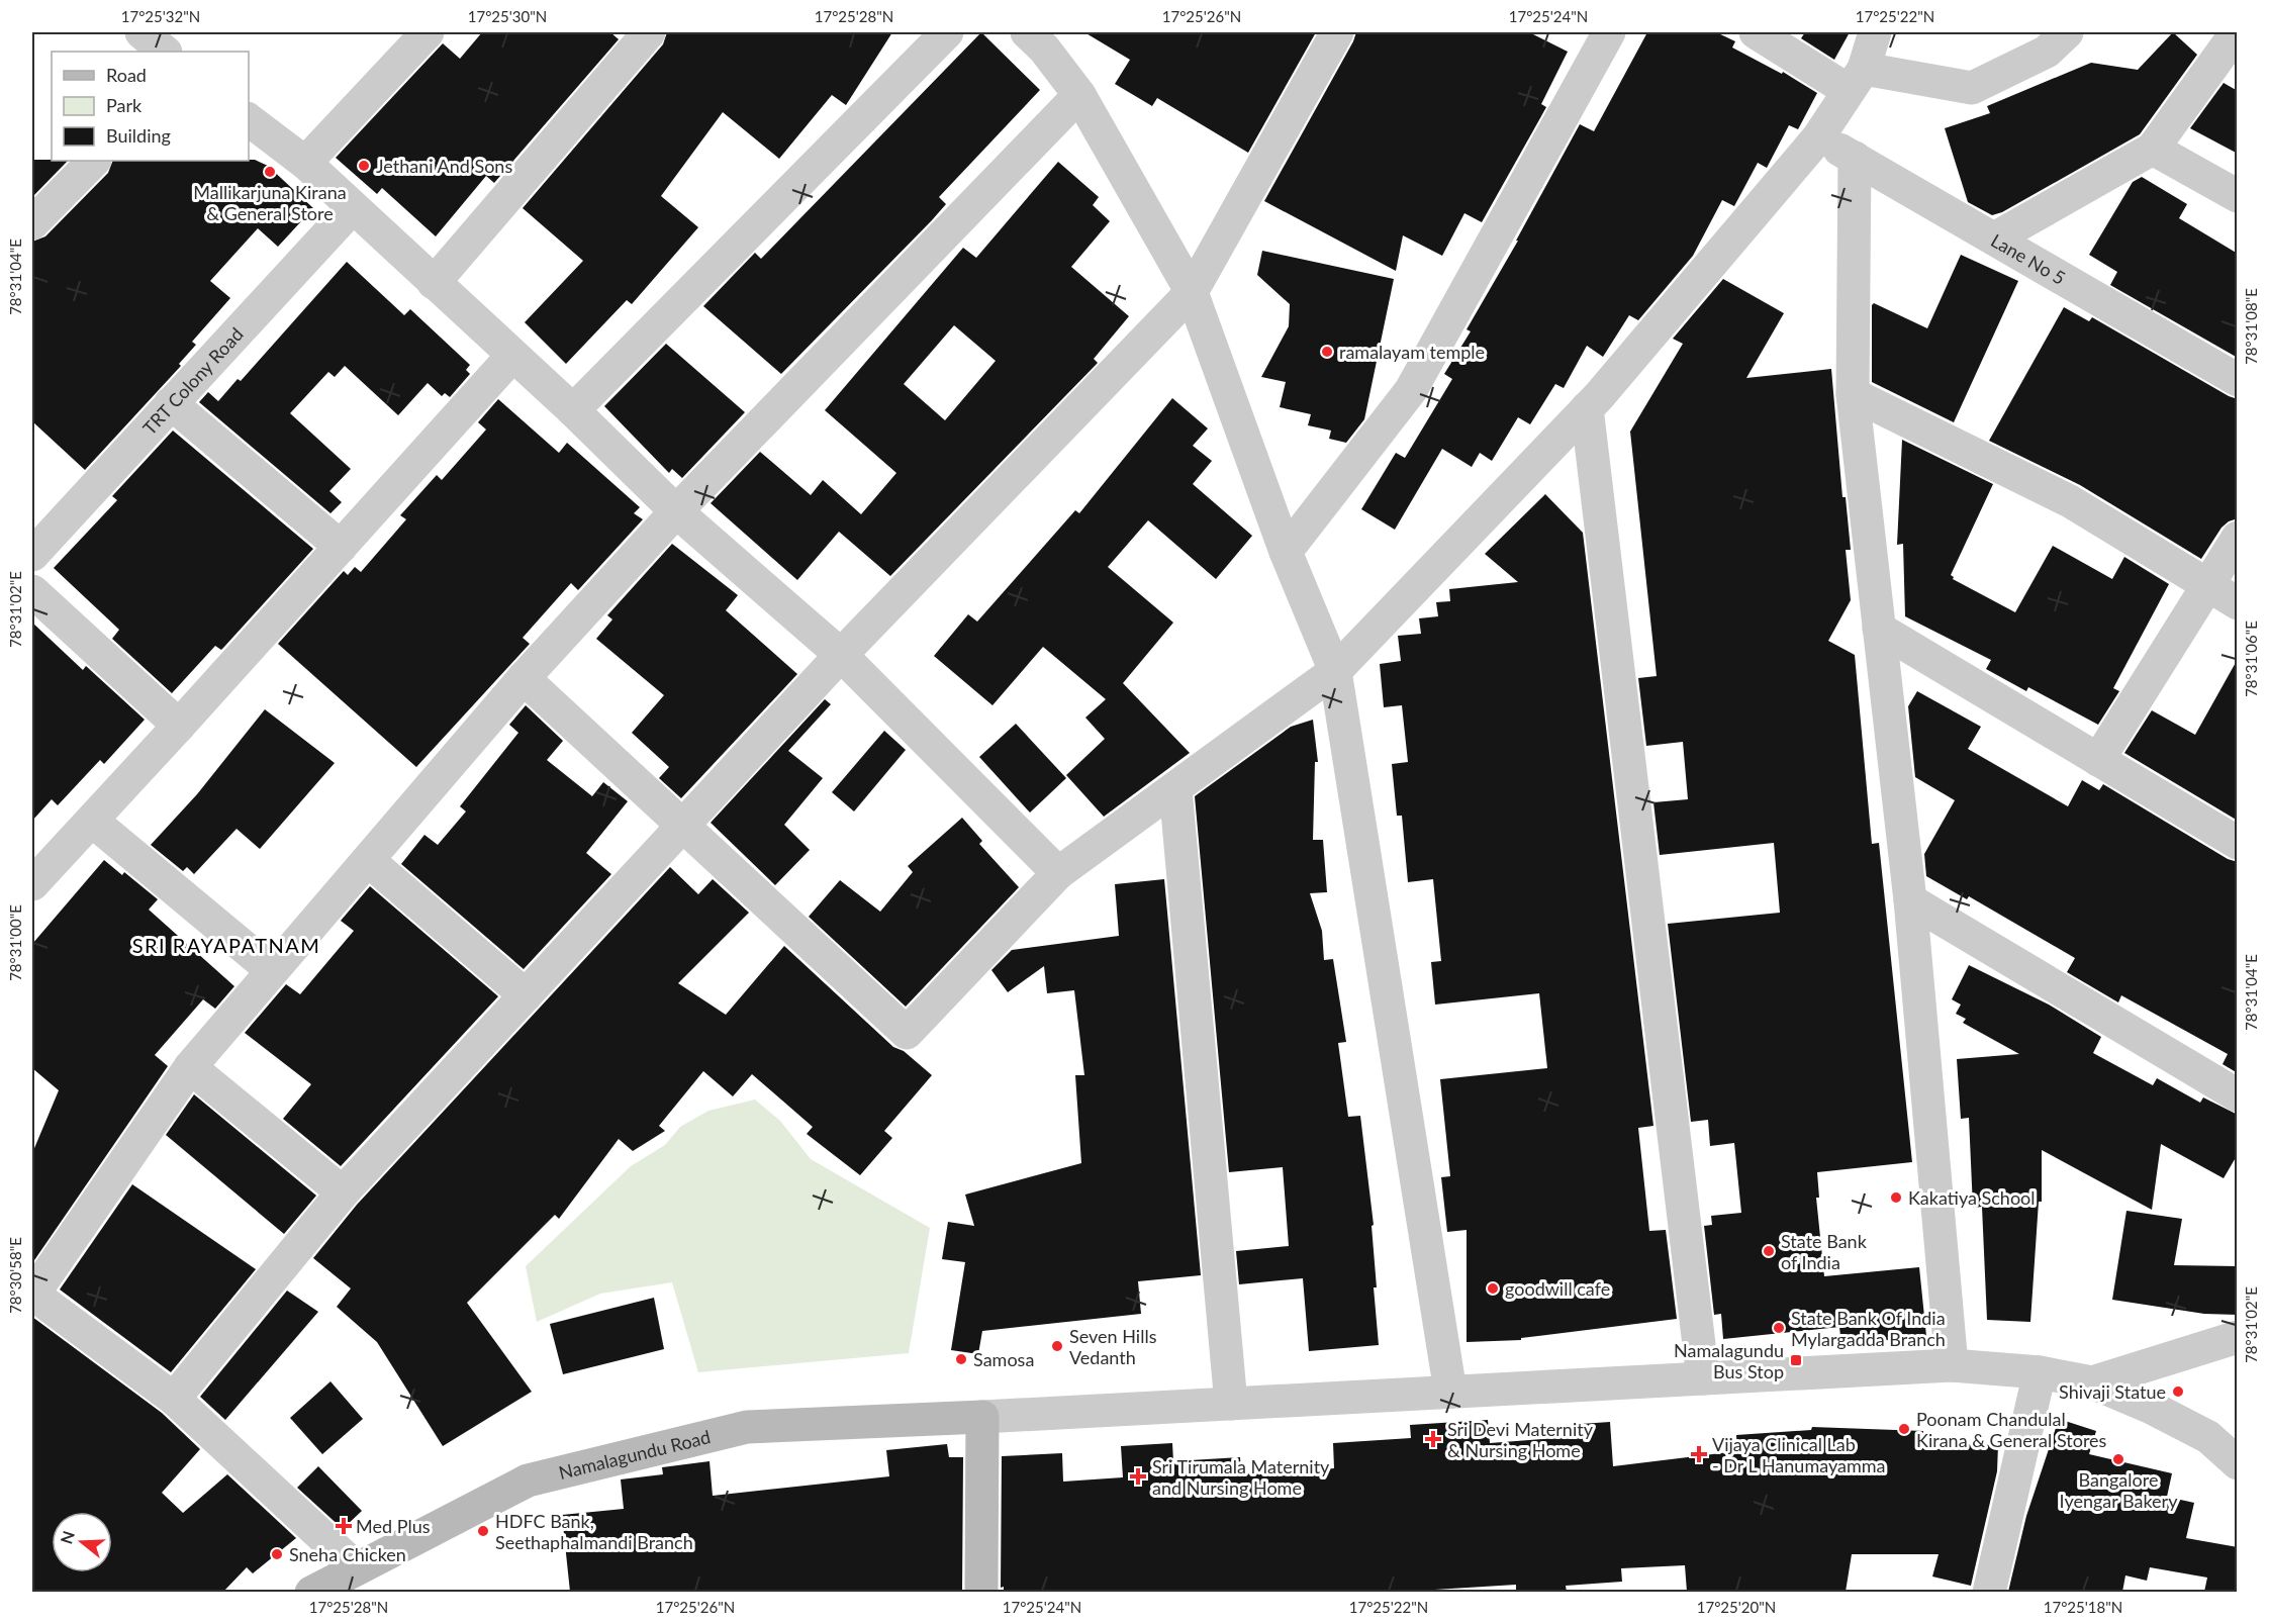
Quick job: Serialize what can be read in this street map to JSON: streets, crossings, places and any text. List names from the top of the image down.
{
  "streets": {
    "street": ["Lane No 5", "TRT Colony Road", "Namalagundu Road"]
  },
  "districts": ["SRI RAYAPATNAM"],
  "places": {
    "other": [
      "Jethani And Sons",
      "Mallikarjuna Kirana & General Store",
      "ramalayam temple",
      "Kakatiya School",
      "State Bank of India",
      "goodwill cafe",
      "State Bank Of India Mylargadda Branch",
      "Seven Hills Vedanth",
      "Samosa",
      "Shivaji Statue",
      "Poonam Chandulal Kirana & General Stores",
      "Bangalore Iyengar Bakery",
      "HDFC Bank, Seethaphalmandi Branch",
      "Sneha Chicken"
    ],
    "transit": ["Namalagundu Bus Stop"],
    "health": [
      "Sri Devi Maternity & Nursing Home",
      "Vijaya Clinical Lab - Dr L Hanumayamma",
      "Sri Tirumala Maternity and Nursing Home",
      "Med Plus"
    ]
  },
  "legend": ["Road", "Park", "Building"],
  "north": "left",
  "coordinates": [
    "17°25'32\"N",
    "17°25'30\"N",
    "17°25'28\"N",
    "17°25'26\"N",
    "17°25'24\"N",
    "17°25'22\"N",
    "78°31'04\"E",
    "78°31'08\"E",
    "78°31'02\"E",
    "78°31'06\"E",
    "78°31'00\"E",
    "78°30'58\"E",
    "17°25'20\"N",
    "17°25'18\"N"
  ]
}
